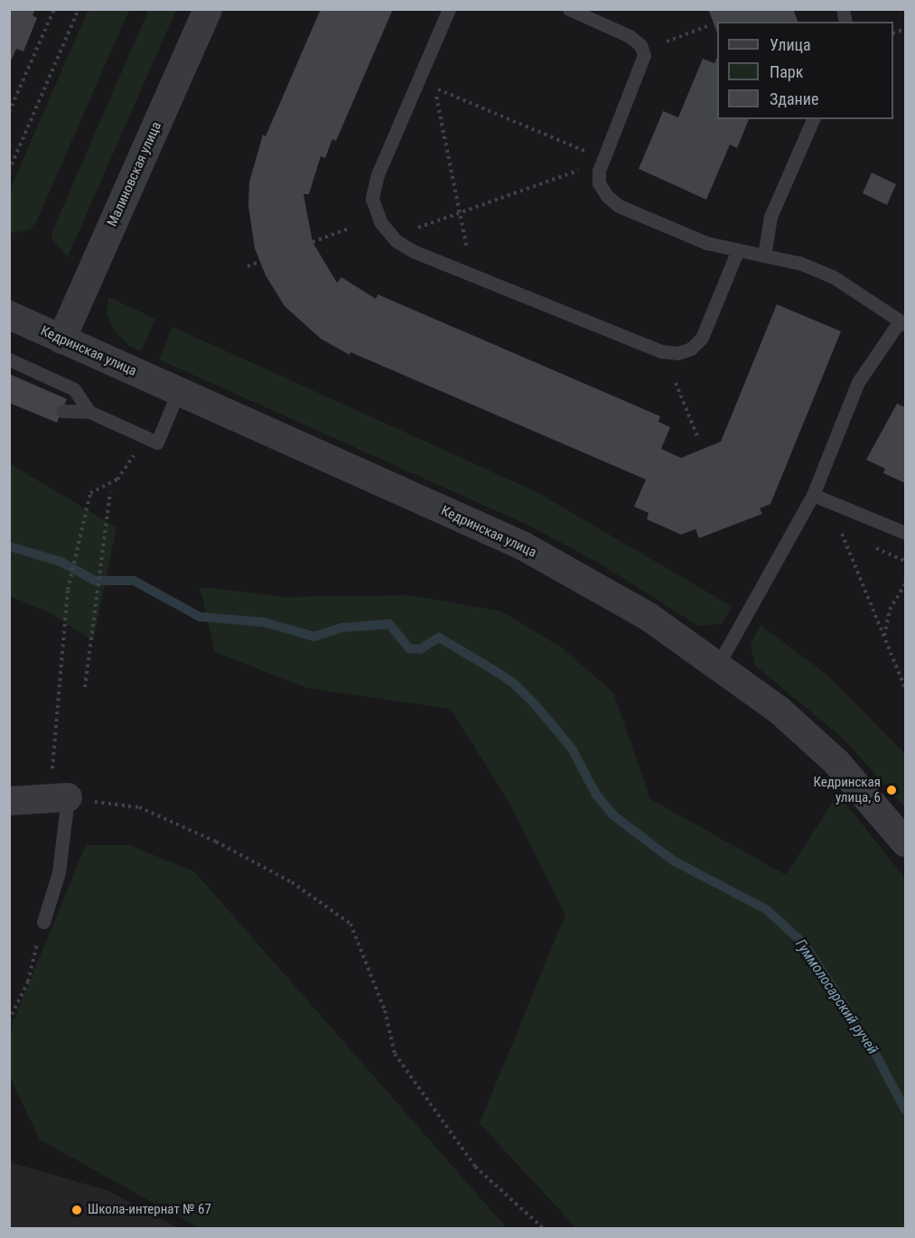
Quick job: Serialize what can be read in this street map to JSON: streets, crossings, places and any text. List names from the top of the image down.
{
  "streets": {
    "street": ["Малиновская улица", "Кедринская улица"]
  },
  "crossings": [
    ["Малиновская улица", "Кедринская улица"]
  ],
  "water": ["Гуммолосарский ручей"],
  "places": ["Кедринская улица, 6", "Школа-интернат № 67"],
  "legend": ["Улица", "Парк", "Здание"]
}
